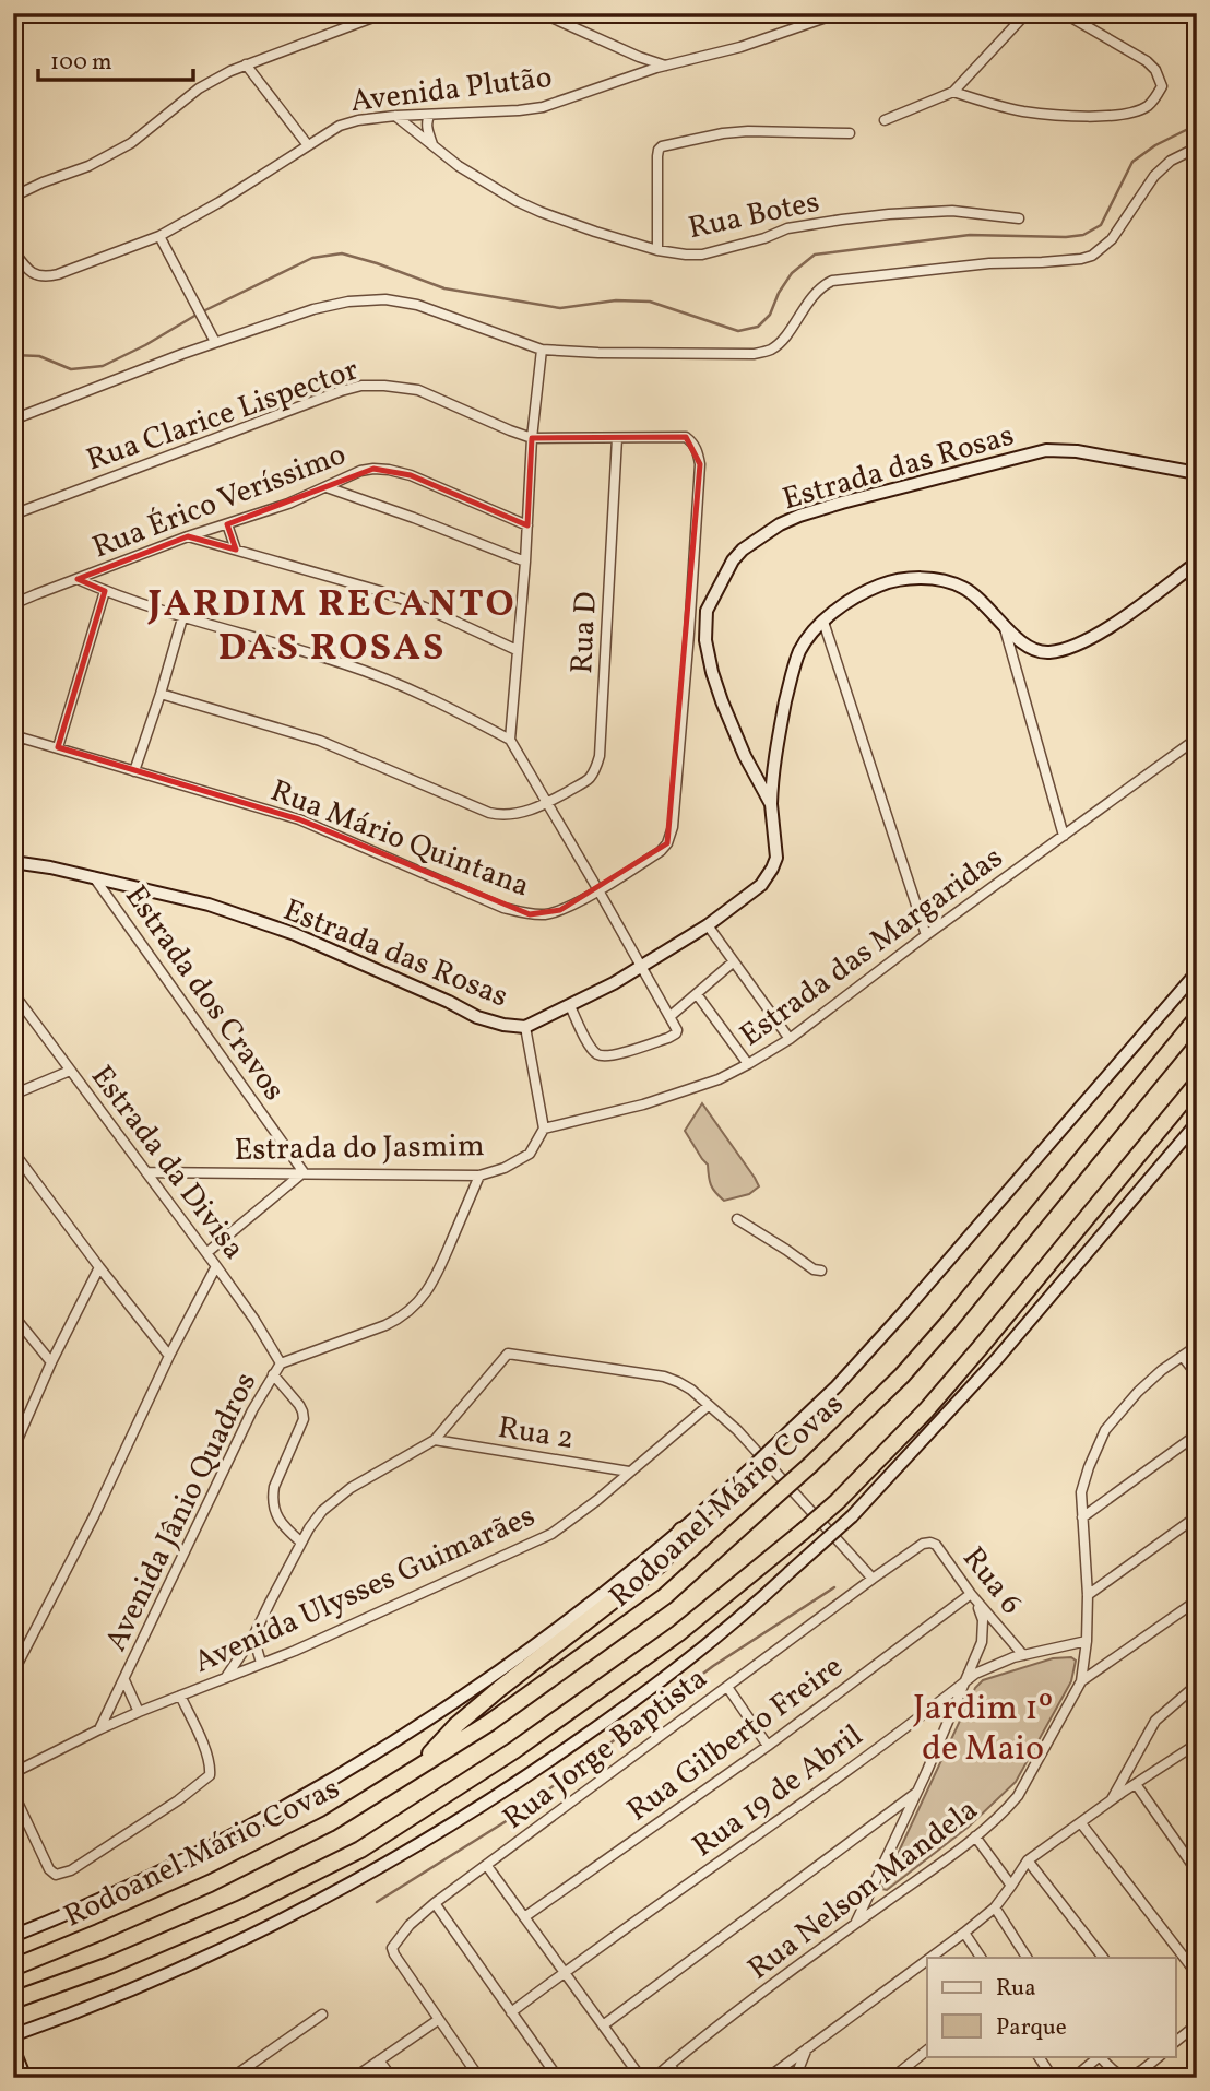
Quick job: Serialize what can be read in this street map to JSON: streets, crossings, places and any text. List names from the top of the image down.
{
  "streets": {
    "highway": ["Rodoanel Mário Covas"],
    "main road": ["Estrada das Rosas"],
    "street": [
      "Avenida Plutão",
      "Rua Botes",
      "Rua Clarice Lispector",
      "Rua Érico Veríssimo",
      "Rua D",
      "Rua Mário Quintana",
      "Estrada das Margaridas",
      "Estrada dos Cravos",
      "Estrada do Jasmim",
      "Estrada da Divisa",
      "Rua 2",
      "Avenida Jânio Quadros",
      "Rua 6",
      "Avenida Ulysses Guimarães",
      "Rua Gilberto Freire",
      "Rua Jorge Baptista",
      "Rua 19 de Abril",
      "Rua Nelson Mandela"
    ]
  },
  "crossings": [
    ["Avenida Plutão", "Rua Botes"],
    ["Estrada das Rosas", "Estrada dos Cravos"],
    ["Rua D", "Rua Mário Quintana"],
    ["Estrada das Margaridas", "Estrada do Jasmim"],
    ["Estrada dos Cravos", "Estrada do Jasmim"],
    ["Estrada do Jasmim", "Estrada da Divisa"],
    ["Estrada da Divisa", "Avenida Jânio Quadros"],
    ["Rua 2", "Avenida Ulysses Guimarães"],
    ["Avenida Jânio Quadros", "Avenida Ulysses Guimarães"],
    ["Rua 6", "Rua Gilberto Freire"],
    ["Rua 6", "Rua Jorge Baptista"],
    ["Rua 6", "Rua 19 de Abril"],
    ["Rua 19 de Abril", "Rua Nelson Mandela"]
  ],
  "districts": ["JARDIM RECANTO DAS ROSAS", "Jardim 1º de Maio"],
  "legend": ["Rua", "Parque"],
  "scale_bar": "100 m"
}
